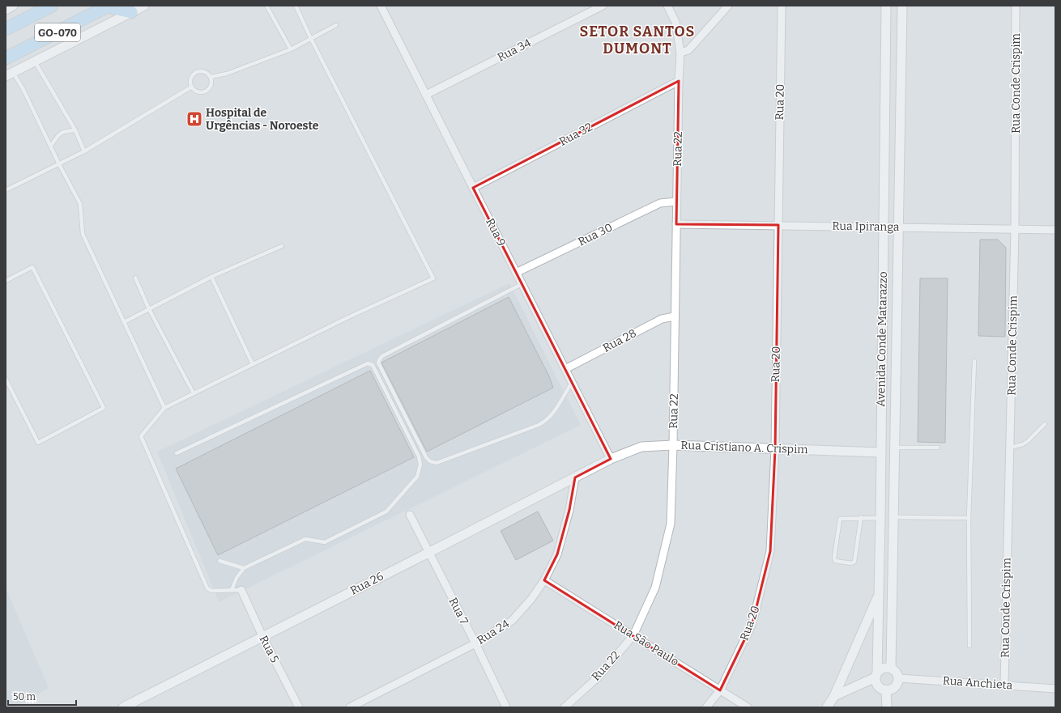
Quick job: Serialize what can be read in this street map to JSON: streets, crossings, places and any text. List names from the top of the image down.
{
  "streets": {
    "highway": ["GO-070"],
    "street": [
      "Rua 34",
      "Rua Conde Crispim",
      "Rua 20",
      "Rua 32",
      "Rua 22",
      "Rua Ipiranga",
      "Rua 9",
      "Rua 30",
      "Avenida Conde Matarazzo",
      "Rua 28",
      "Rua Cristiano A. Crispim",
      "Rua 26",
      "Rua 7",
      "Rua 24",
      "Rua São Paulo",
      "Rua 5",
      "Rua Anchieta"
    ]
  },
  "crossings": [
    ["Rua 34", "Rua 9"],
    ["Rua Conde Crispim", "Rua Ipiranga"],
    ["Rua Conde Crispim", "Rua Anchieta"],
    ["Rua 20", "Rua Ipiranga"],
    ["Rua 20", "Rua Cristiano A. Crispim"],
    ["Rua 20", "Rua São Paulo"],
    ["Rua 32", "Rua 22"],
    ["Rua 32", "Rua 9"],
    ["Rua 22", "Rua Ipiranga"],
    ["Rua 22", "Rua 30"],
    ["Rua 22", "Rua 28"],
    ["Rua 22", "Rua Cristiano A. Crispim"],
    ["Rua 22", "Rua São Paulo"],
    ["Rua Ipiranga", "Avenida Conde Matarazzo"],
    ["Rua 9", "Rua 30"],
    ["Rua 9", "Rua 28"],
    ["Rua 9", "Rua Cristiano A. Crispim"],
    ["Rua 9", "Rua 26"],
    ["Avenida Conde Matarazzo", "Rua Cristiano A. Crispim"],
    ["Avenida Conde Matarazzo", "Rua Anchieta"],
    ["Rua Cristiano A. Crispim", "Rua 26"],
    ["Rua 26", "Rua 7"],
    ["Rua 26", "Rua 24"],
    ["Rua 26", "Rua 5"],
    ["Rua 7", "Rua 24"],
    ["Rua 24", "Rua São Paulo"]
  ],
  "districts": ["SETOR SANTOS DUMONT"],
  "places": {
    "hospital": ["Hospital de Urgências - Noroeste"]
  },
  "scale_bar": "50 m"
}
